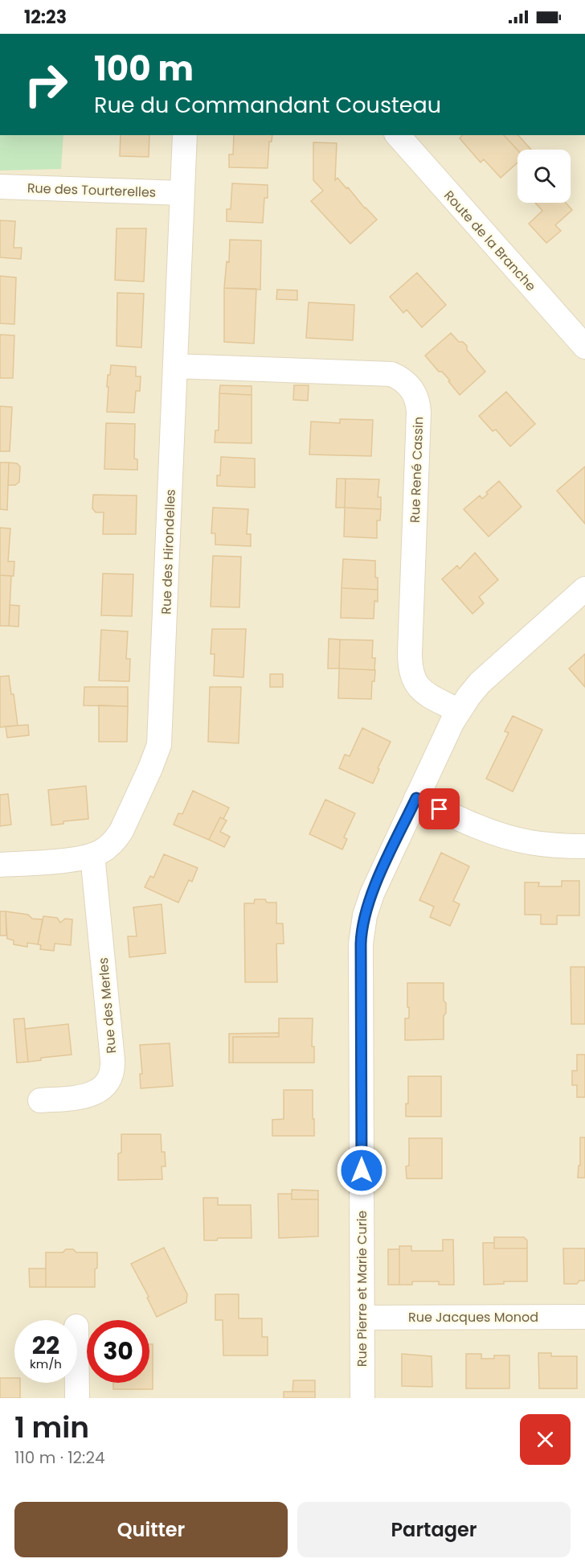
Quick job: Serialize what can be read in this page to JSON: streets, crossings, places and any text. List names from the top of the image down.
{
  "streets": {
    "street": [
      "Rue des Tourterelles",
      "Route de la Branche",
      "Rue René Cassin",
      "Rue des Hirondelles",
      "Rue des Merles",
      "Rue Pierre et Marie Curie",
      "Rue Jacques Monod"
    ]
  },
  "crossings": [
    ["Rue des Tourterelles", "Rue des Hirondelles"],
    ["Rue René Cassin", "Rue des Hirondelles"],
    ["Rue René Cassin", "Rue Pierre et Marie Curie"],
    ["Rue des Hirondelles", "Rue des Merles"],
    ["Rue Pierre et Marie Curie", "Rue Jacques Monod"]
  ],
  "page": {
    "status": "12:23",
    "turn": ["100 m", "Rue du Commandant Cousteau"],
    "speed": "22 km/h",
    "limit": "30",
    "heading": ["1 min", "110 m · 12:24"],
    "buttons": ["Quitter", "Partager"]
  }
}
